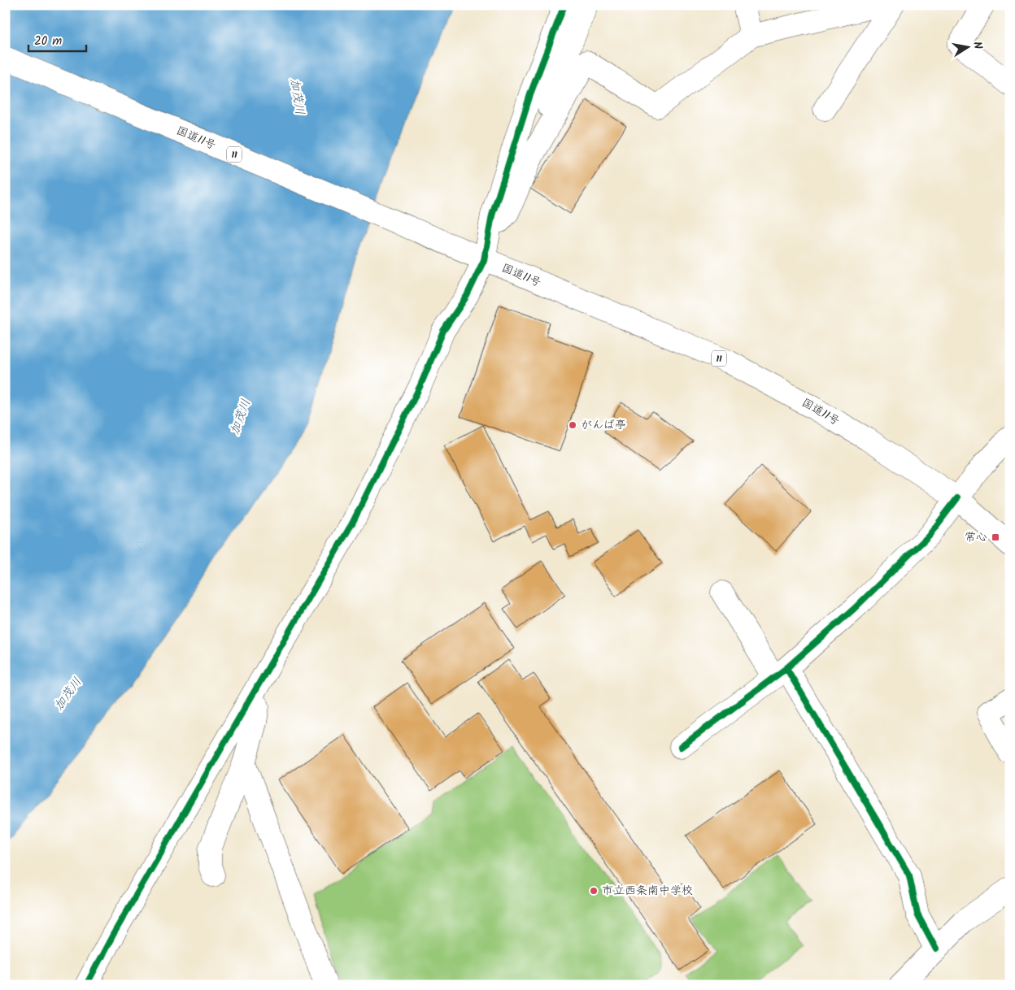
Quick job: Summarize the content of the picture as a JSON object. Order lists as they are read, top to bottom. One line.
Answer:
{"streets":{"main road":["国道11号","11"]},"water":["加茂川"],"places":{"other":["がんば亭","市立西条南中学校"],"transit":["常心"]},"scale_bar":"20 m","north":"right"}
